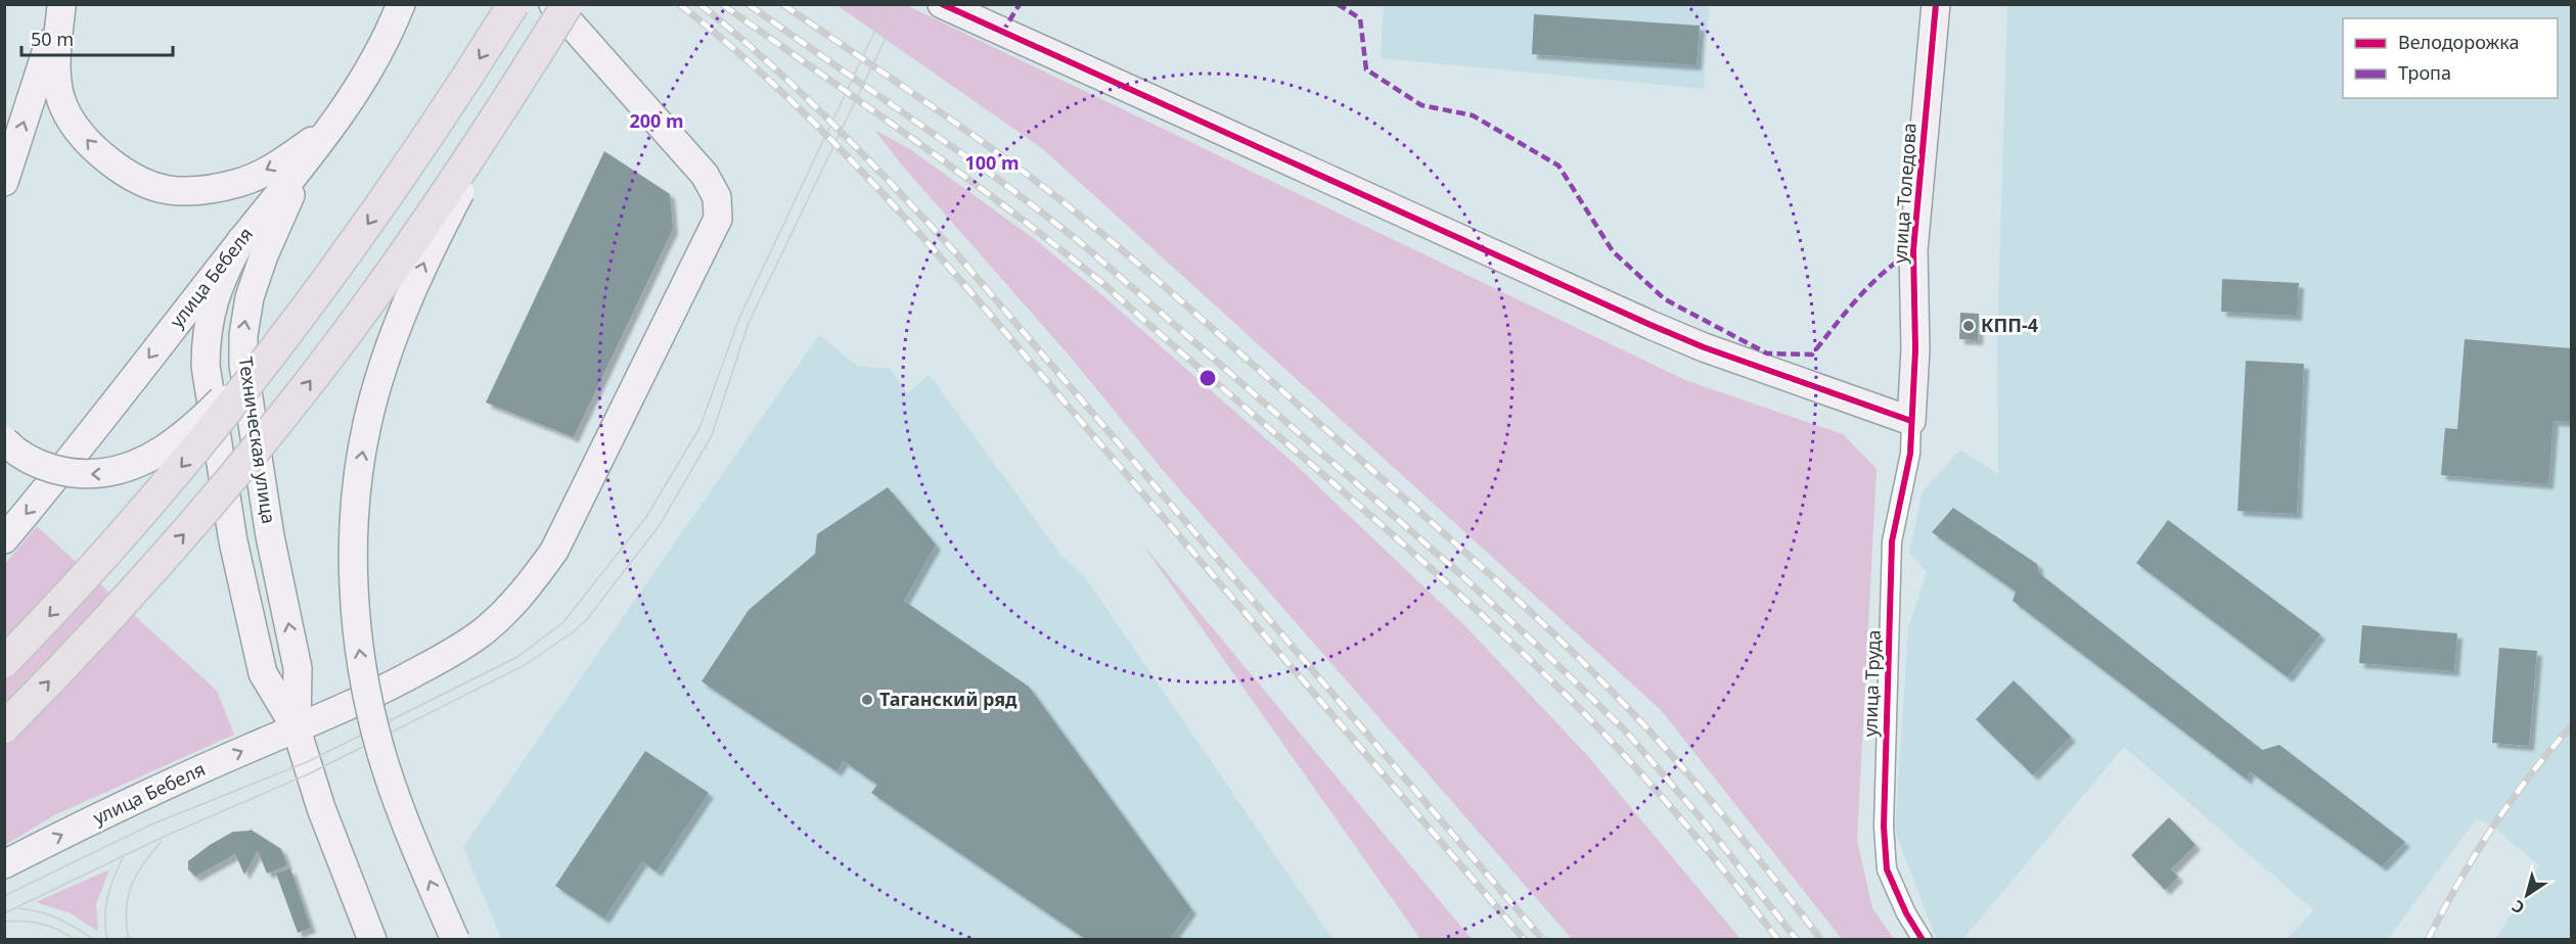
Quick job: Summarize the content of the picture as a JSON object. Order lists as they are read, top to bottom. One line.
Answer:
{"streets":{"main road":["улица Толедова","улица Бебеля","Техническая улица"],"street":["улица Труда"]},"crossings":[["улица Толедова","улица Труда"],["улица Бебеля","Техническая улица"]],"places":["КПП-4","Таганский ряд"],"legend":["Велодорожка","Тропа"],"scale_bar":"50 m","north":"bottom left","rings":["200 m","100 m"]}
